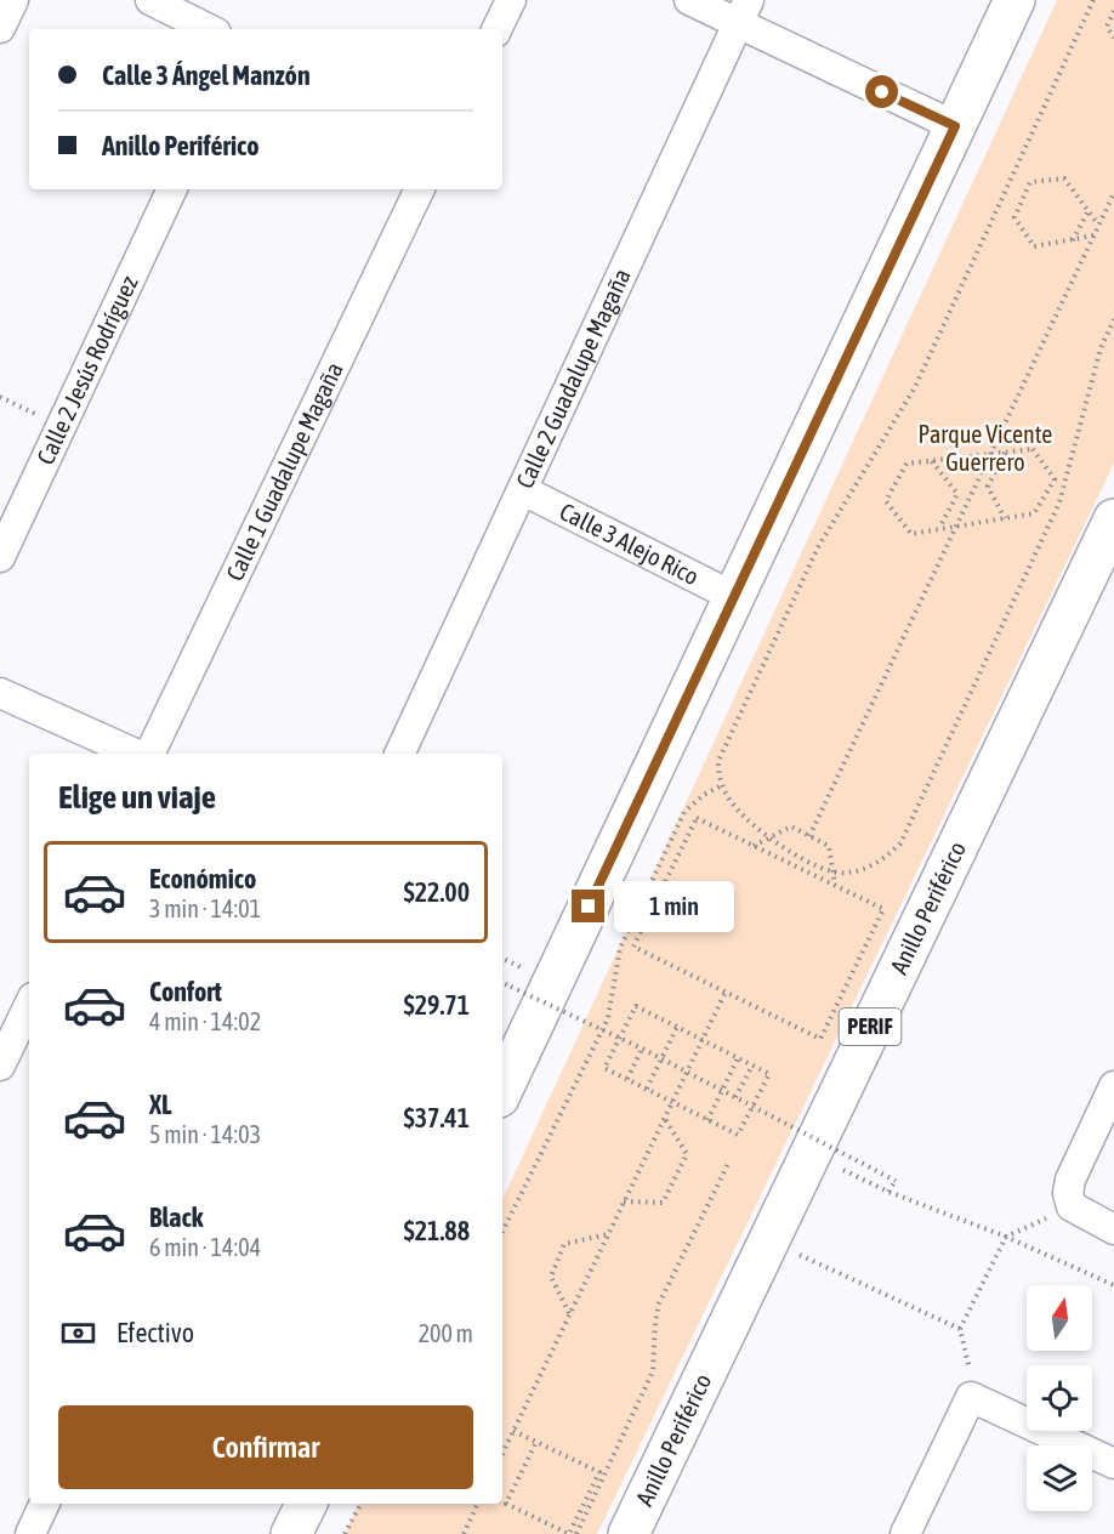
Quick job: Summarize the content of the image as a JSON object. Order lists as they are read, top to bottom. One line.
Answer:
{"streets":{"main road":["Anillo Periférico","PERIF"],"street":["Calle 2 Jesús Rodríguez","Calle 2 Guadalupe Magaña","Calle 1 Guadalupe Magaña","Calle 3 Alejo Rico"]},"crossings":[["Calle 2 Guadalupe Magaña","Calle 3 Alejo Rico"]],"parks":["Parque Vicente Guerrero"],"north":"top","page":{"banner":["Calle 3 Ángel Manzón","Anillo Periférico"],"heading":"Elige un viaje","list":[{"name":"Económico","note":"3 min · 14:01","value":"$22.00"},{"name":"Confort","note":"4 min · 14:02","value":"$29.71"},{"name":"XL","note":"5 min · 14:03","value":"$37.41"},{"name":"Black","note":"6 min · 14:04","value":"$21.88"}],"bubble":"1 min","pay":["Efectivo","200 m"],"buttons":"Confirmar"}}
